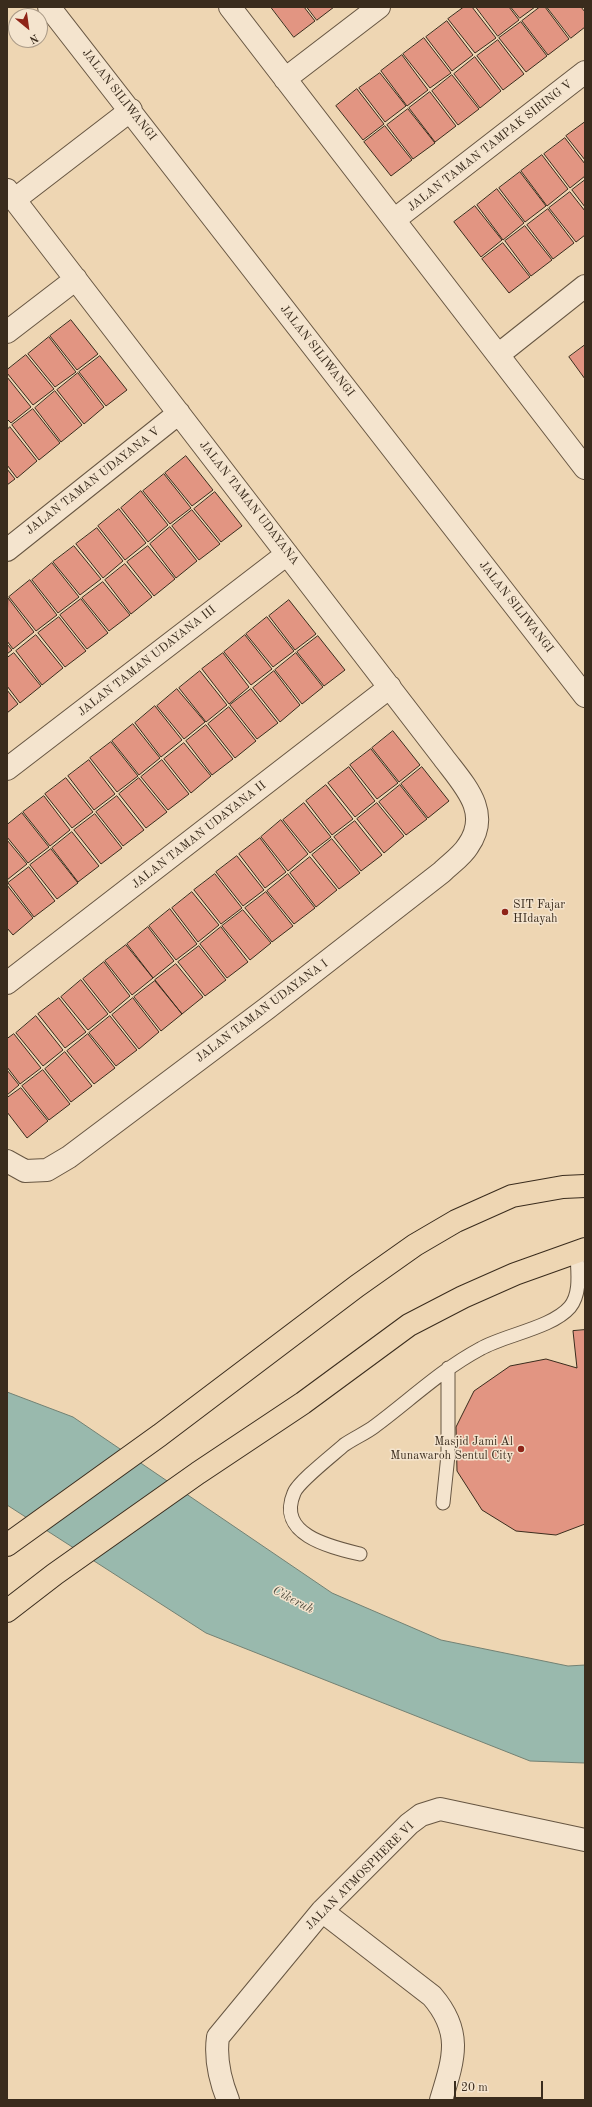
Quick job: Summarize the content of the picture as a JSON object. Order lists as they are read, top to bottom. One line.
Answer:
{"streets":{"street":["JALAN SILIWANGI","JALAN TAMAN TAMPAK SIRING V","JALAN TAMAN UDAYANA V","JALAN TAMAN UDAYANA","JALAN TAMAN UDAYANA III","JALAN TAMAN UDAYANA II","JALAN TAMAN UDAYANA I","JALAN ATMOSPHERE VI"]},"crossings":[["JALAN TAMAN UDAYANA V","JALAN TAMAN UDAYANA"],["JALAN TAMAN UDAYANA","JALAN TAMAN UDAYANA III"],["JALAN TAMAN UDAYANA","JALAN TAMAN UDAYANA II"],["JALAN TAMAN UDAYANA","JALAN TAMAN UDAYANA I"]],"water":["Cikeruh"],"places":["SIT Fajar HIdayah","Masjid Jami Al Munawaroh Sentul City"],"scale_bar":"20 m","north":"bottom right"}
